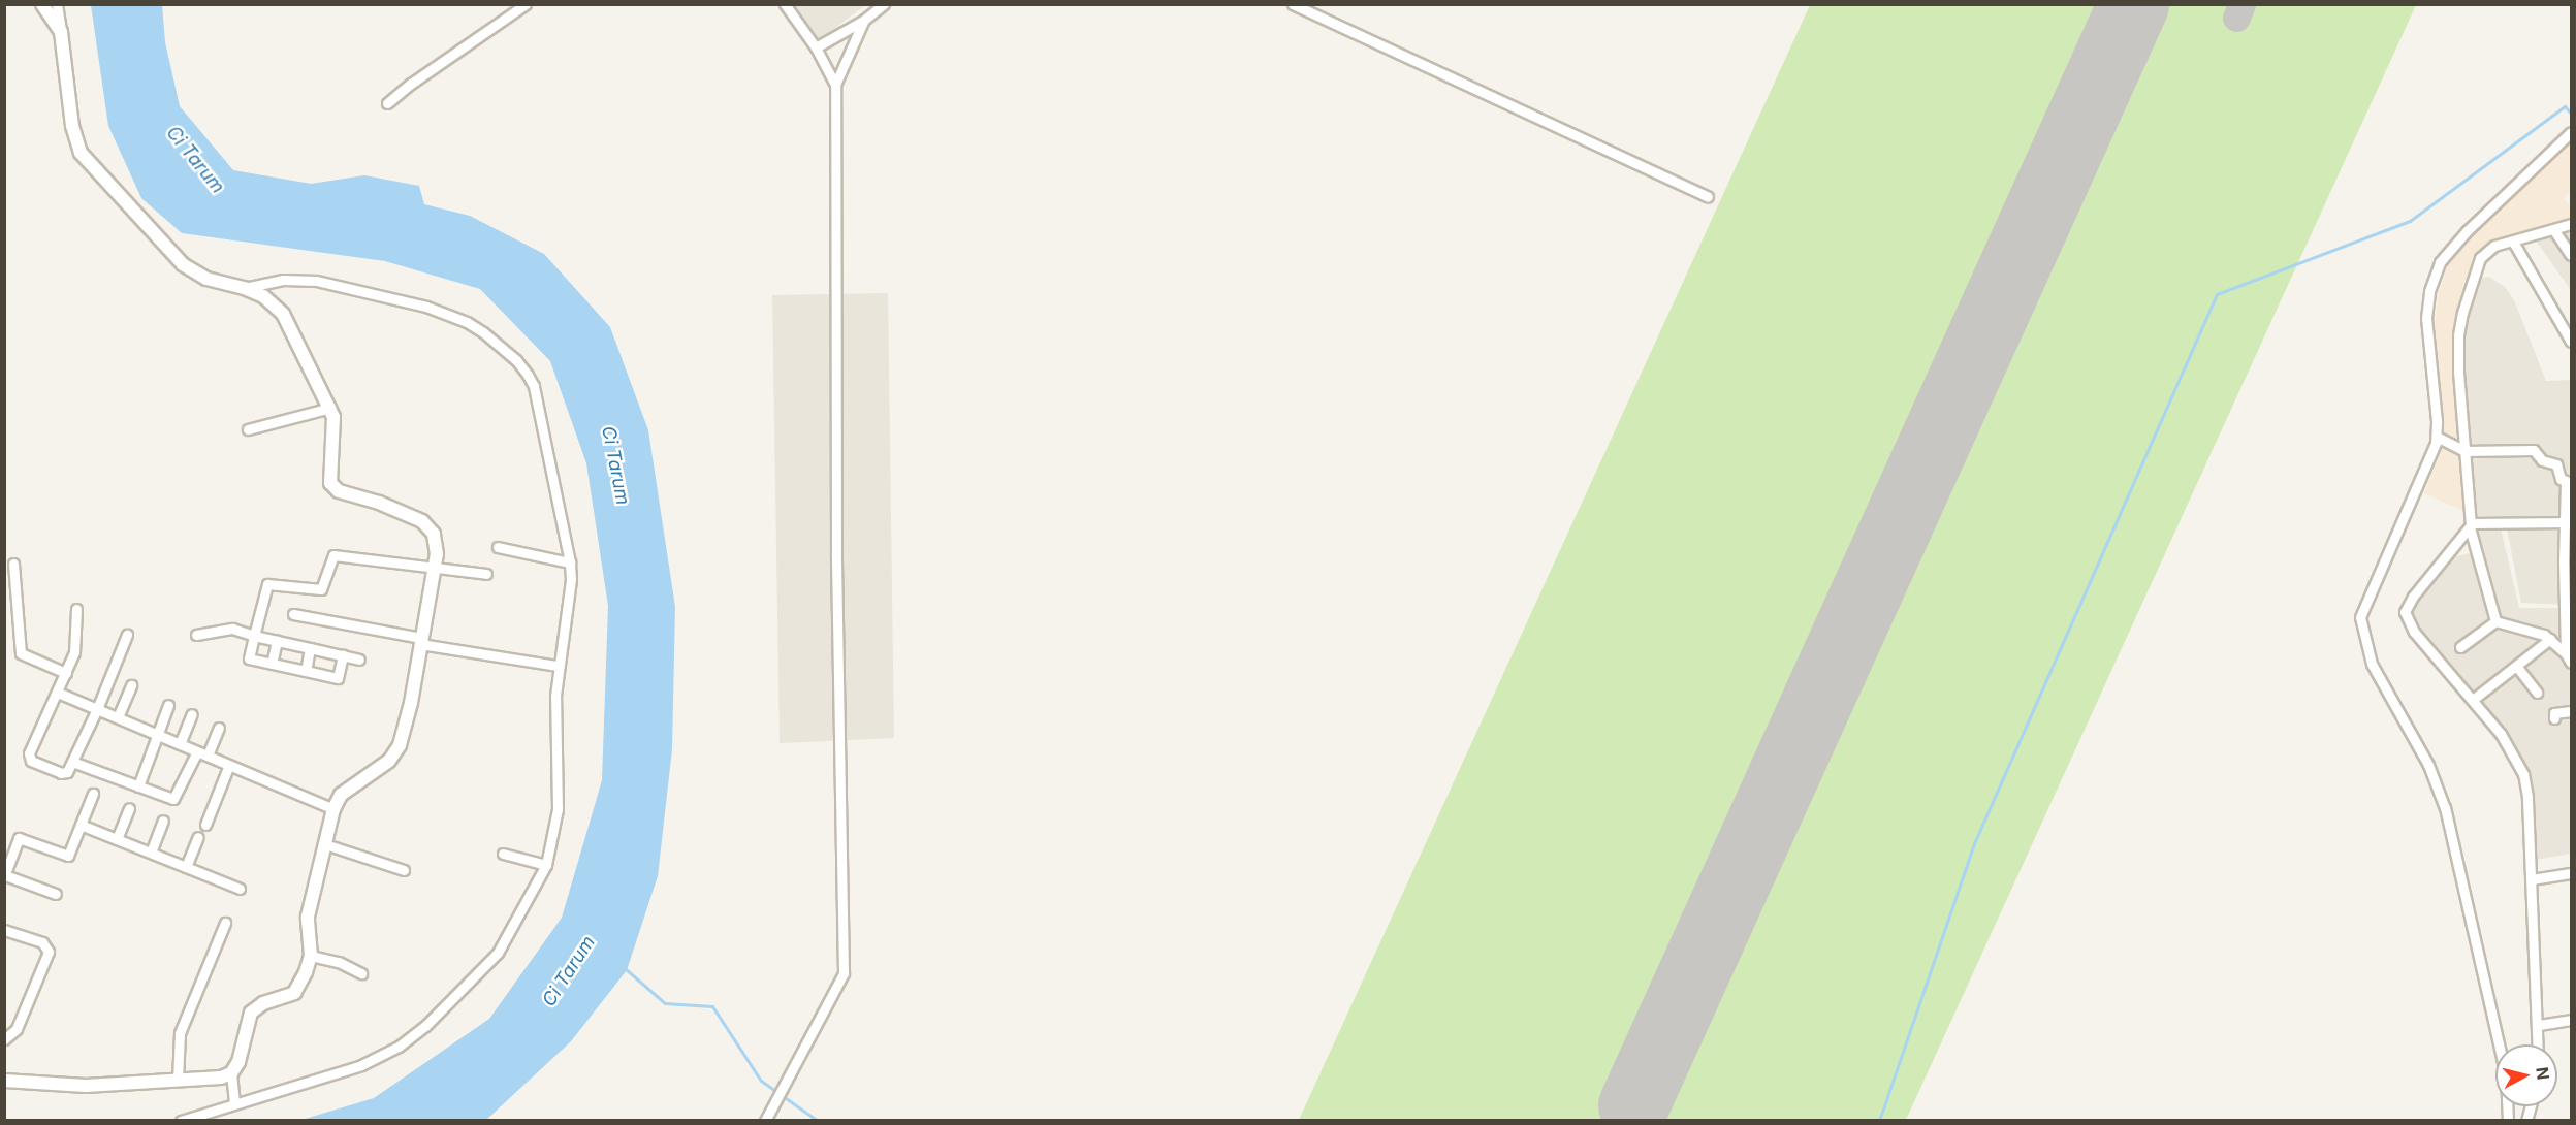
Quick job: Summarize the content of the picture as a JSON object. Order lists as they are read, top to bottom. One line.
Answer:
{"water":["Ci Tarum"],"north":"right"}
